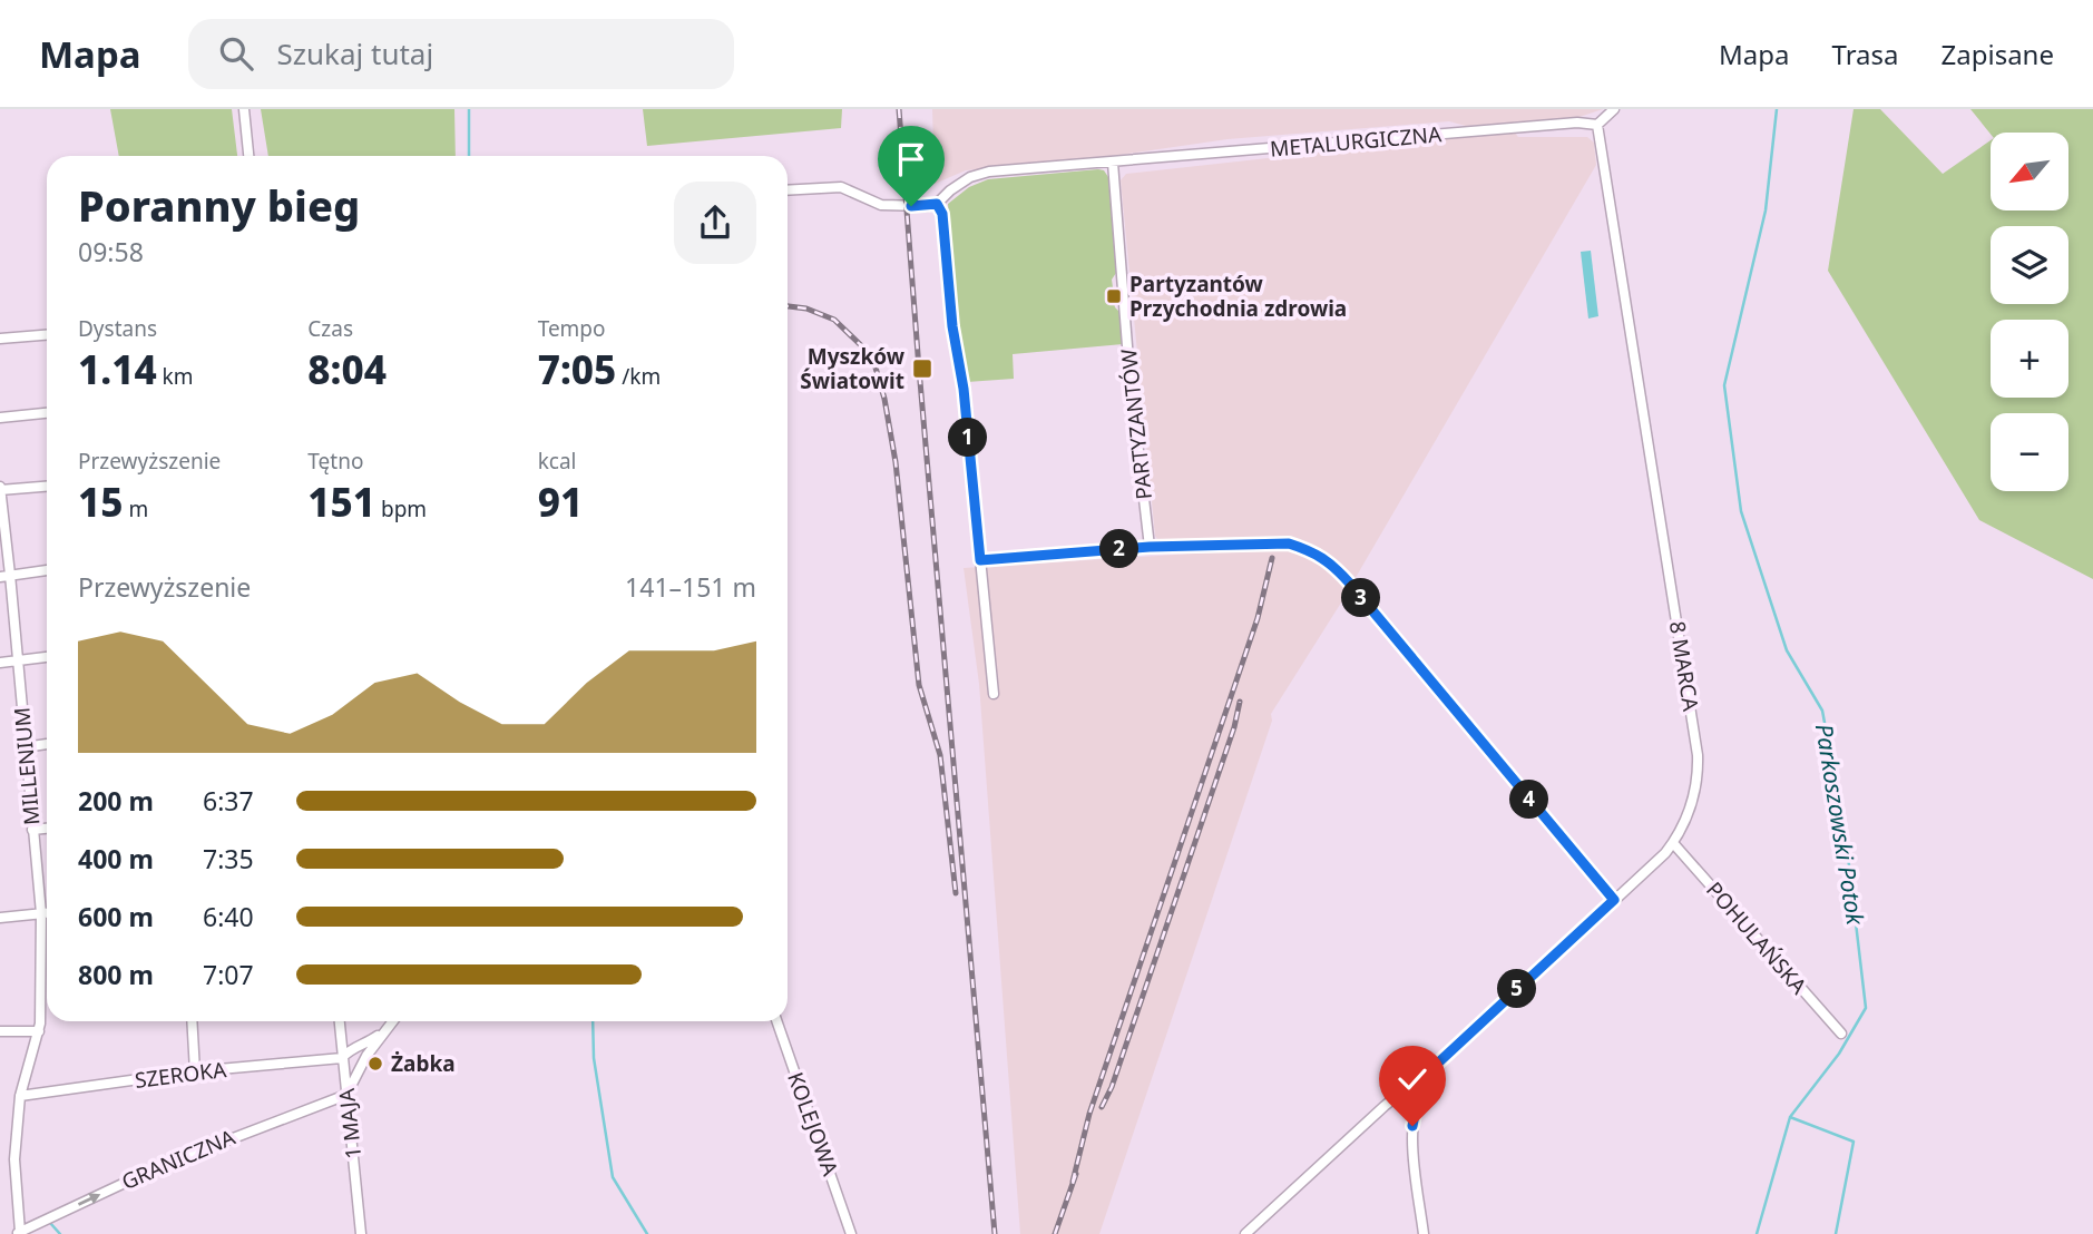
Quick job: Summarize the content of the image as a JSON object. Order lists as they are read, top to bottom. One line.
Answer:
{"streets":{"street":["METALURGICZNA","PARTYZANTÓW","8 MARCA","MILLENIUM","POHULAŃSKA","SZEROKA","1 MAJA","KOLEJOWA","GRANICZNA"]},"crossings":[["METALURGICZNA","PARTYZANTÓW"],["METALURGICZNA","8 MARCA"],["8 MARCA","POHULAŃSKA"],["MILLENIUM","SZEROKA"],["MILLENIUM","GRANICZNA"],["SZEROKA","1 MAJA"],["1 MAJA","GRANICZNA"]],"one_way":["GRANICZNA"],"water":["Parkoszowski Potok"],"places":{"transit":["Partyzantów Przychodnia zdrowia","Myszków Światowit"],"other":["Żabka"]},"north":"bottom left","page":{"header":"Mapa","search":"Szukaj tutaj","nav":["Mapa","Trasa","Zapisane"],"map_buttons":["+","−"],"heading":["Poranny bieg","09:58"],"stats":[["Dystans","1.14 km"],["Czas","8:04"],["Tempo","7:05 /km"],["Przewyższenie","15 m"],["Tętno","151 bpm"],["kcal","91"]],"pins":["1","2","3","4","5"],"chart":["Przewyższenie","141–151 m"],"list":[{"name":"200 m","note":"6:37"},{"name":"400 m","note":"7:35"},{"name":"600 m","note":"6:40"},{"name":"800 m","note":"7:07"}]}}
